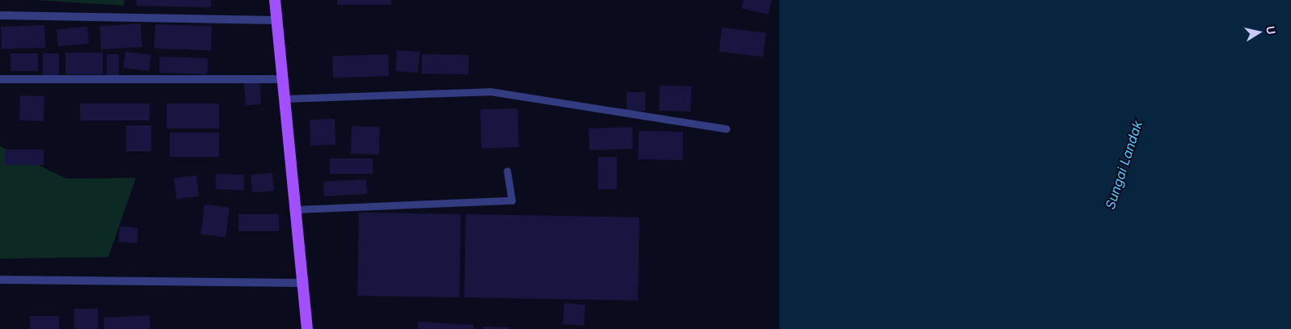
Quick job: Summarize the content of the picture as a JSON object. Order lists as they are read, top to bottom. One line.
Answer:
{"water":["Sungai Landak"],"north":"right"}
